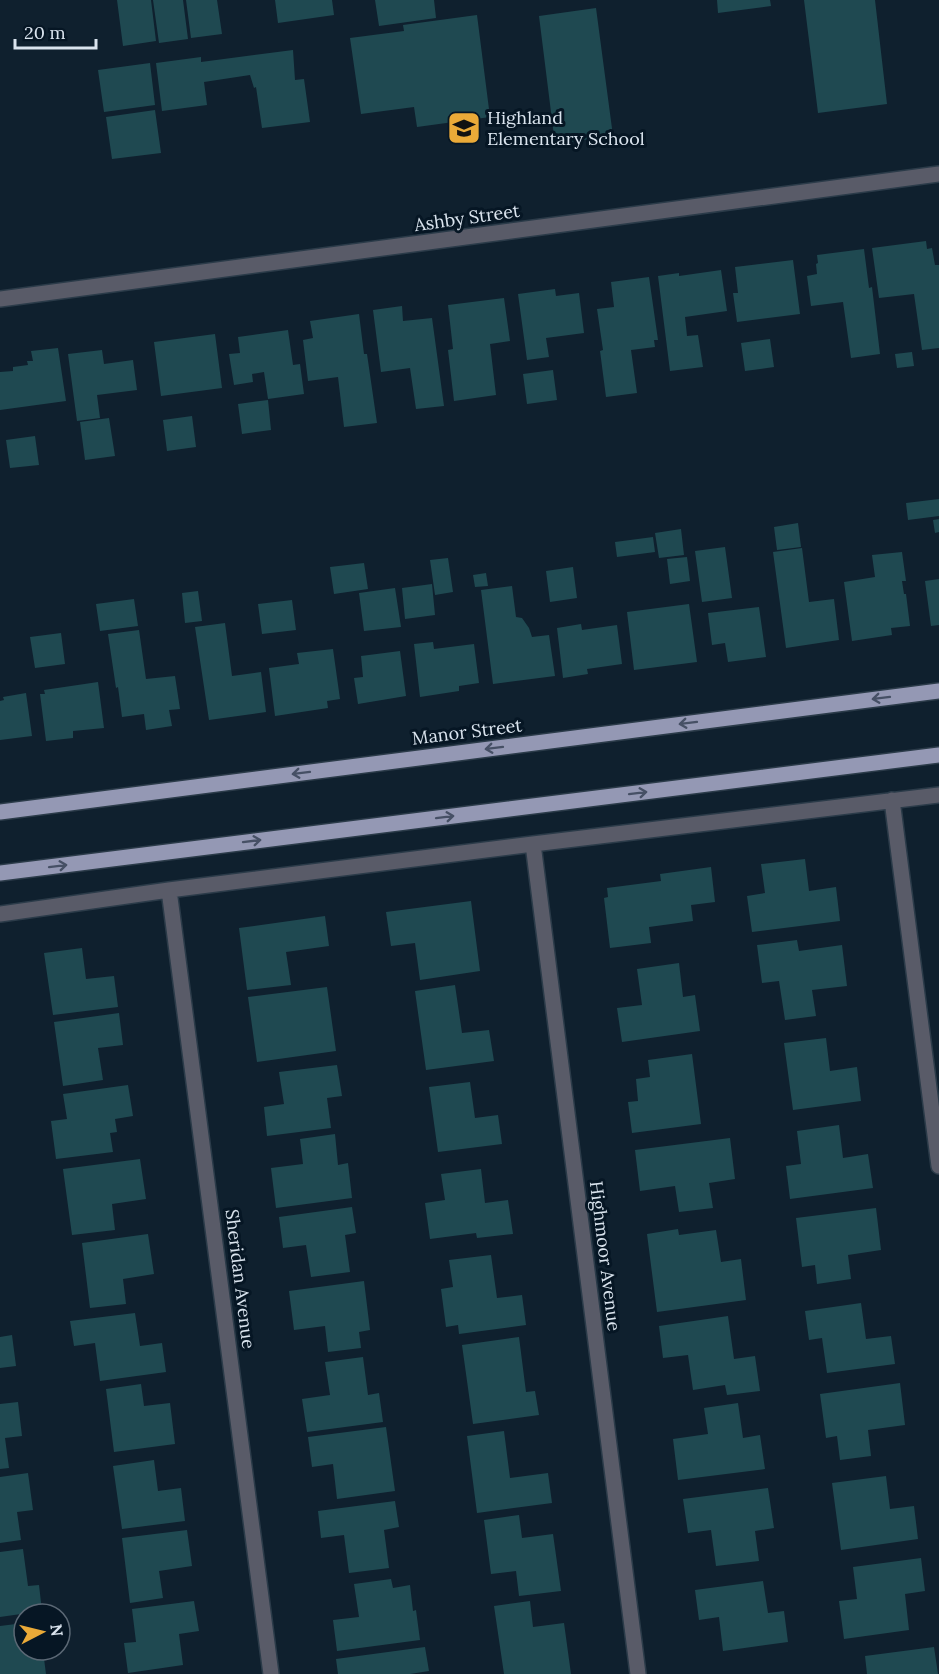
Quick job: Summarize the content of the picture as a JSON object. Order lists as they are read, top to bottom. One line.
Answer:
{"streets":{"main road":["Manor Street"],"street":["Ashby Street","Highmoor Avenue","Sheridan Avenue"]},"places":{"school or university":["Highland Elementary School"]},"scale_bar":"20 m","north":"right"}
